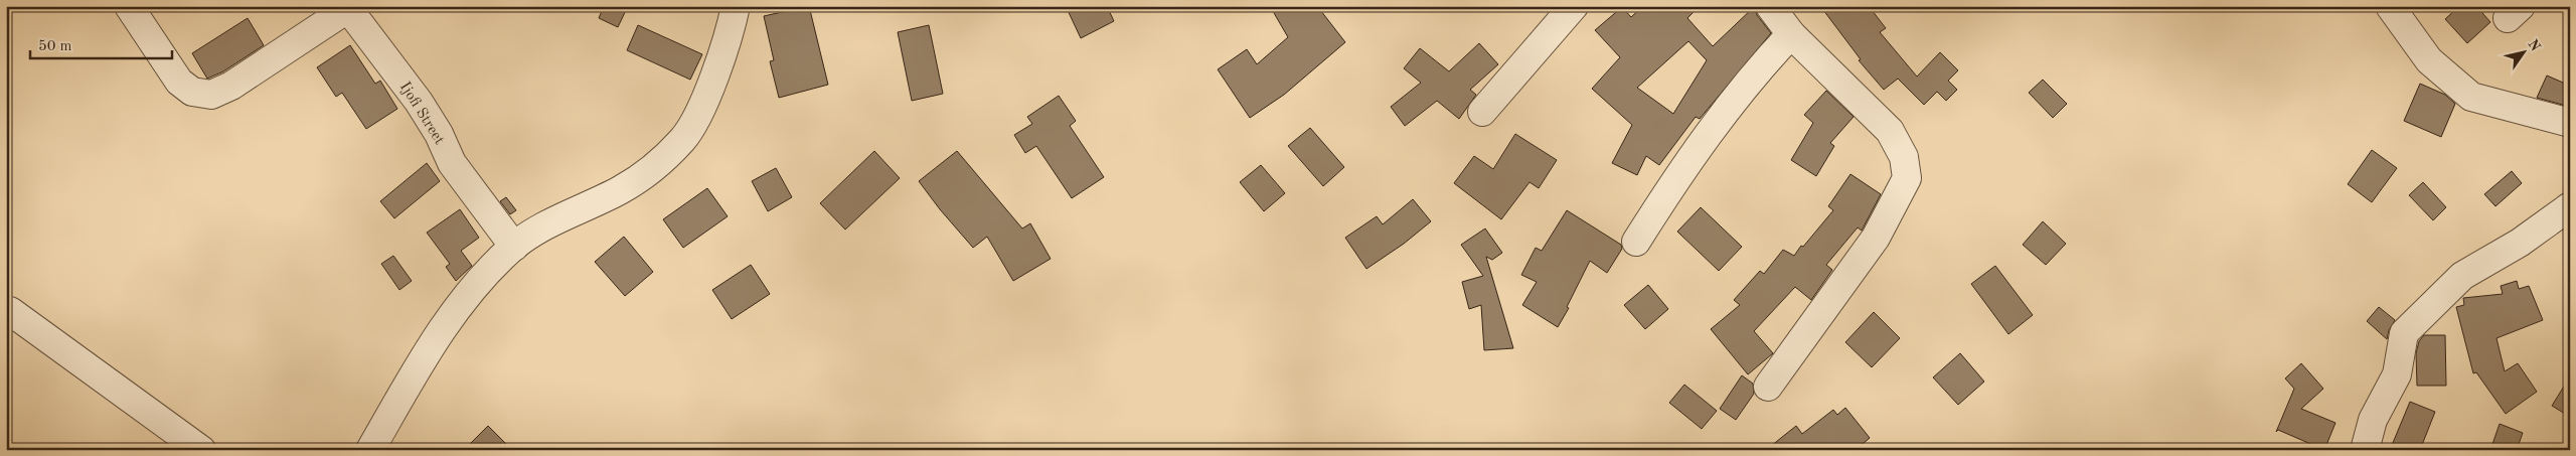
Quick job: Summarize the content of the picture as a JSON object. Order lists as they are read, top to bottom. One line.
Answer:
{"streets":{"street":["Ijofi Street"]},"scale_bar":"50 m","north":"top right"}
